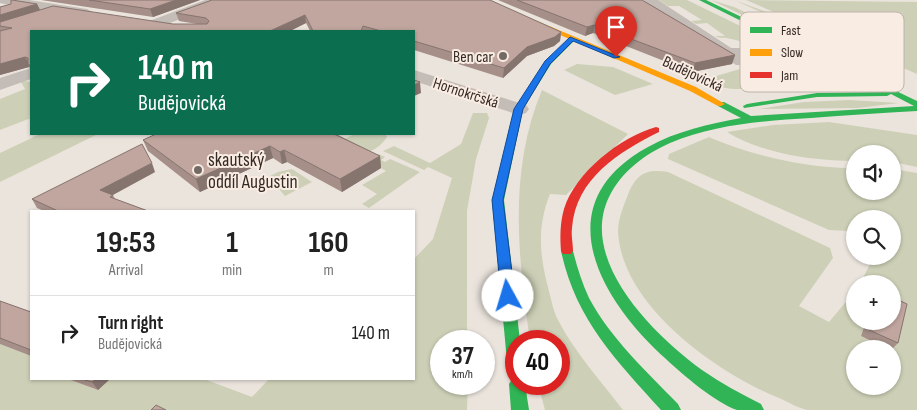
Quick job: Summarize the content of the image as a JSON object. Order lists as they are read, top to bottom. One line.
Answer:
{"streets":{"main road":["Budějovická"],"street":["Hornokrčská"]},"places":["Ben car","skautský oddíl Augustin"],"legend":["Fast","Slow","Jam"],"page":{"turn":["140 m","Budějovická"],"map_buttons":["+","−"],"eta":["19:53","Arrival","1","min","160","m"],"list":[{"name":"Turn right","note":"Budějovická","value":"140 m"}],"speed":"37 km/h","limit":"40"}}
